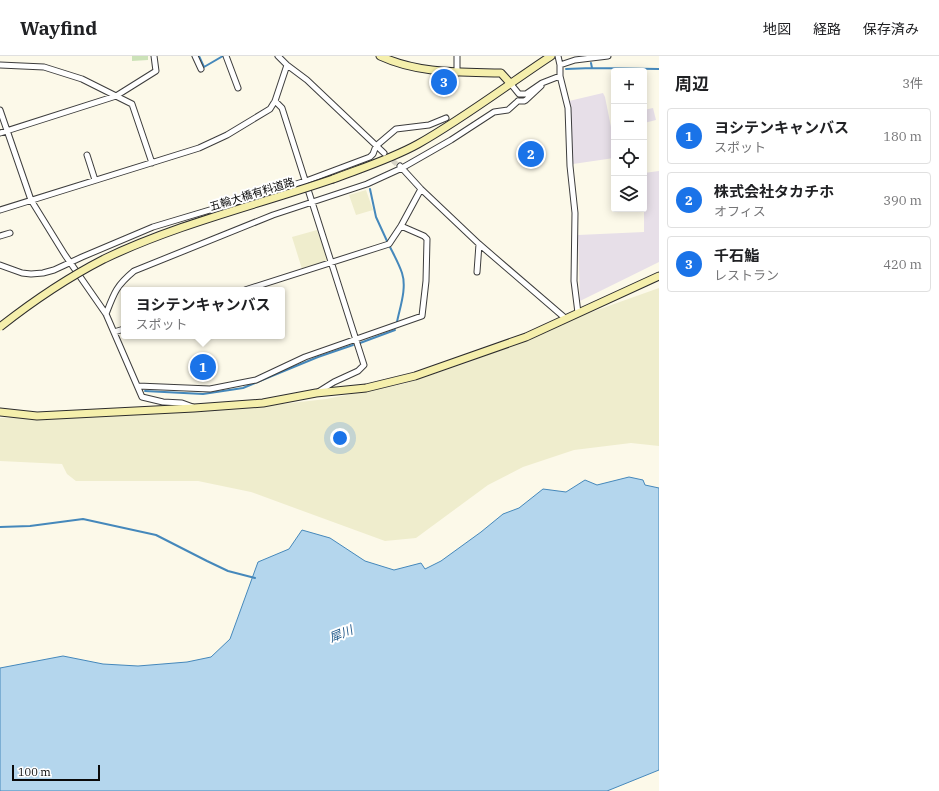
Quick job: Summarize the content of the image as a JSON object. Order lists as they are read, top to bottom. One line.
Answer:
{"streets":{"main road":["五輪大橋有料道路"]},"water":["犀川"],"scale_bar":"100 m","page":{"header":"Wayfind","nav":["地図","経路","保存済み"],"heading":["周辺","3件"],"pins":["3","2","1"],"map_buttons":["+","−"],"list":[{"mark":"1","name":"ヨシテンキャンバス","note":"スポット","value":"180 m"},{"mark":"2","name":"株式会社タカチホ","note":"オフィス","value":"390 m"},{"mark":"3","name":"千石鮨","note":"レストラン","value":"420 m"}],"popup":["ヨシテンキャンバス","スポット"],"scale":"100 m"}}
